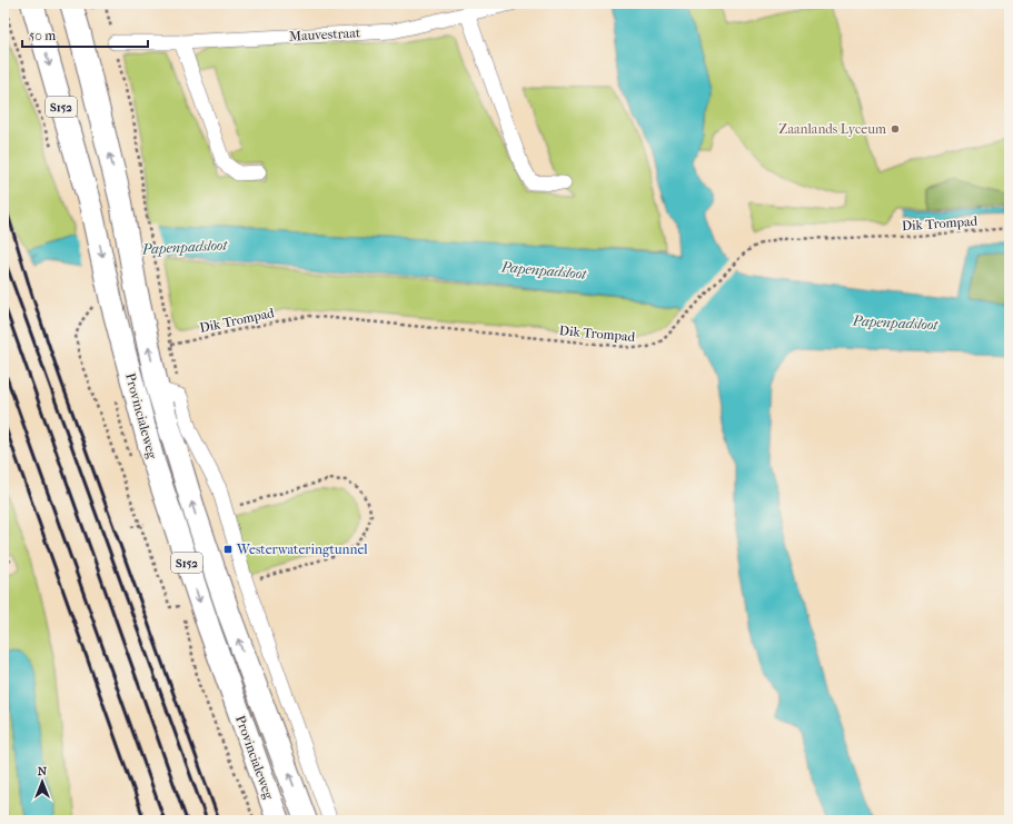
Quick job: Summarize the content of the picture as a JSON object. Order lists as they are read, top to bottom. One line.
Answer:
{"streets":{"main road":["S152","Provincialeweg"],"street":["Mauvestraat"],"path":["Dik Trompad"]},"water":["Papenpadsloot"],"places":{"other":["Zaanlands Lyceum"],"transit":["Westerwateringtunnel"]},"scale_bar":"50 m","north":"top"}
